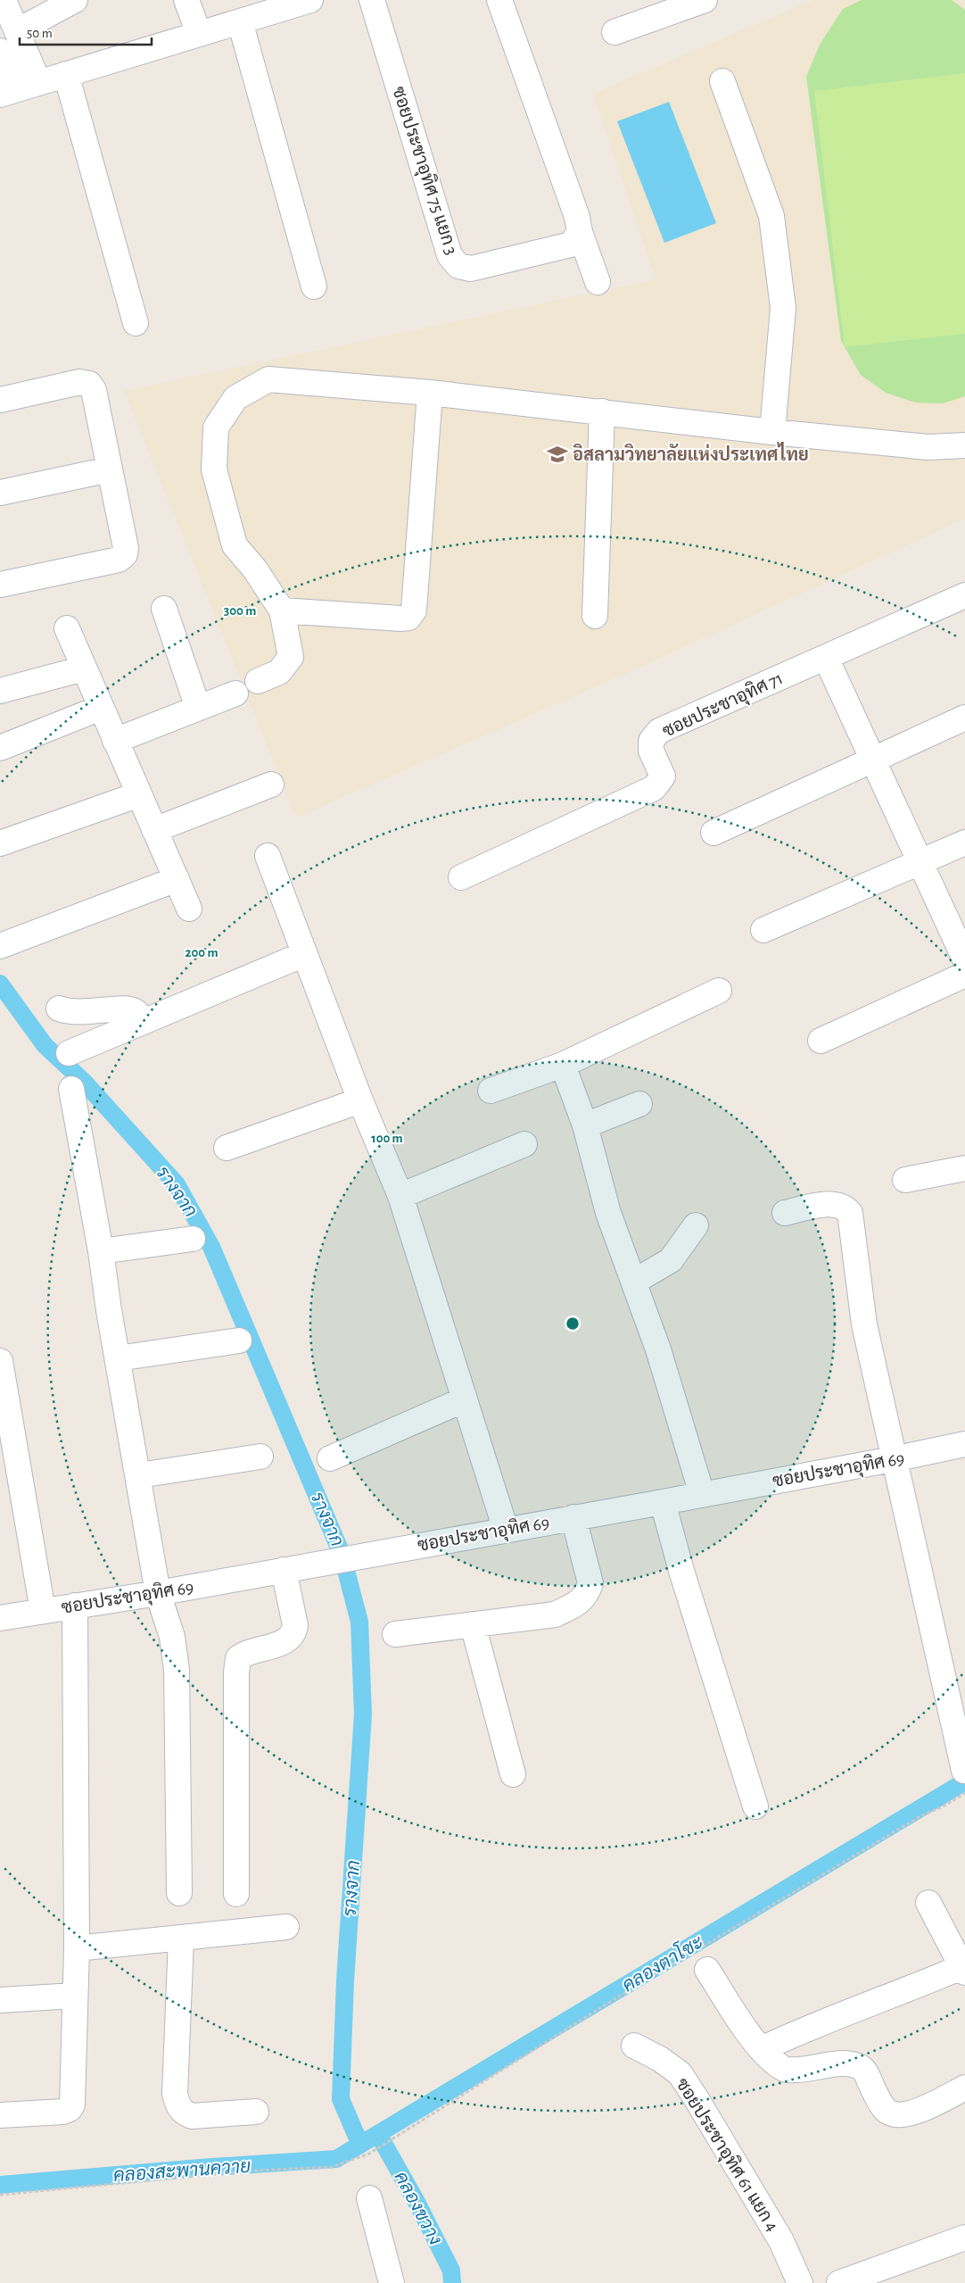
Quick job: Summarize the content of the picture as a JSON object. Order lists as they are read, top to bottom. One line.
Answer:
{"streets":{"street":["ซอยประชาอุทิศ 75 แยก 3","ซอยประชาอุทิศ 71","ซอยประชาอุทิศ 69","ซอยประชาอุทิศ 61 แยก 4"]},"water":["รางจาก","คลองตาโซะ","คลองสะพานควาย","คลองขวาง"],"places":{"school or university":["อิสลามวิทยาลัยแห่งประเทศไทย"]},"scale_bar":"50 m","rings":["300 m","200 m","100 m"]}
